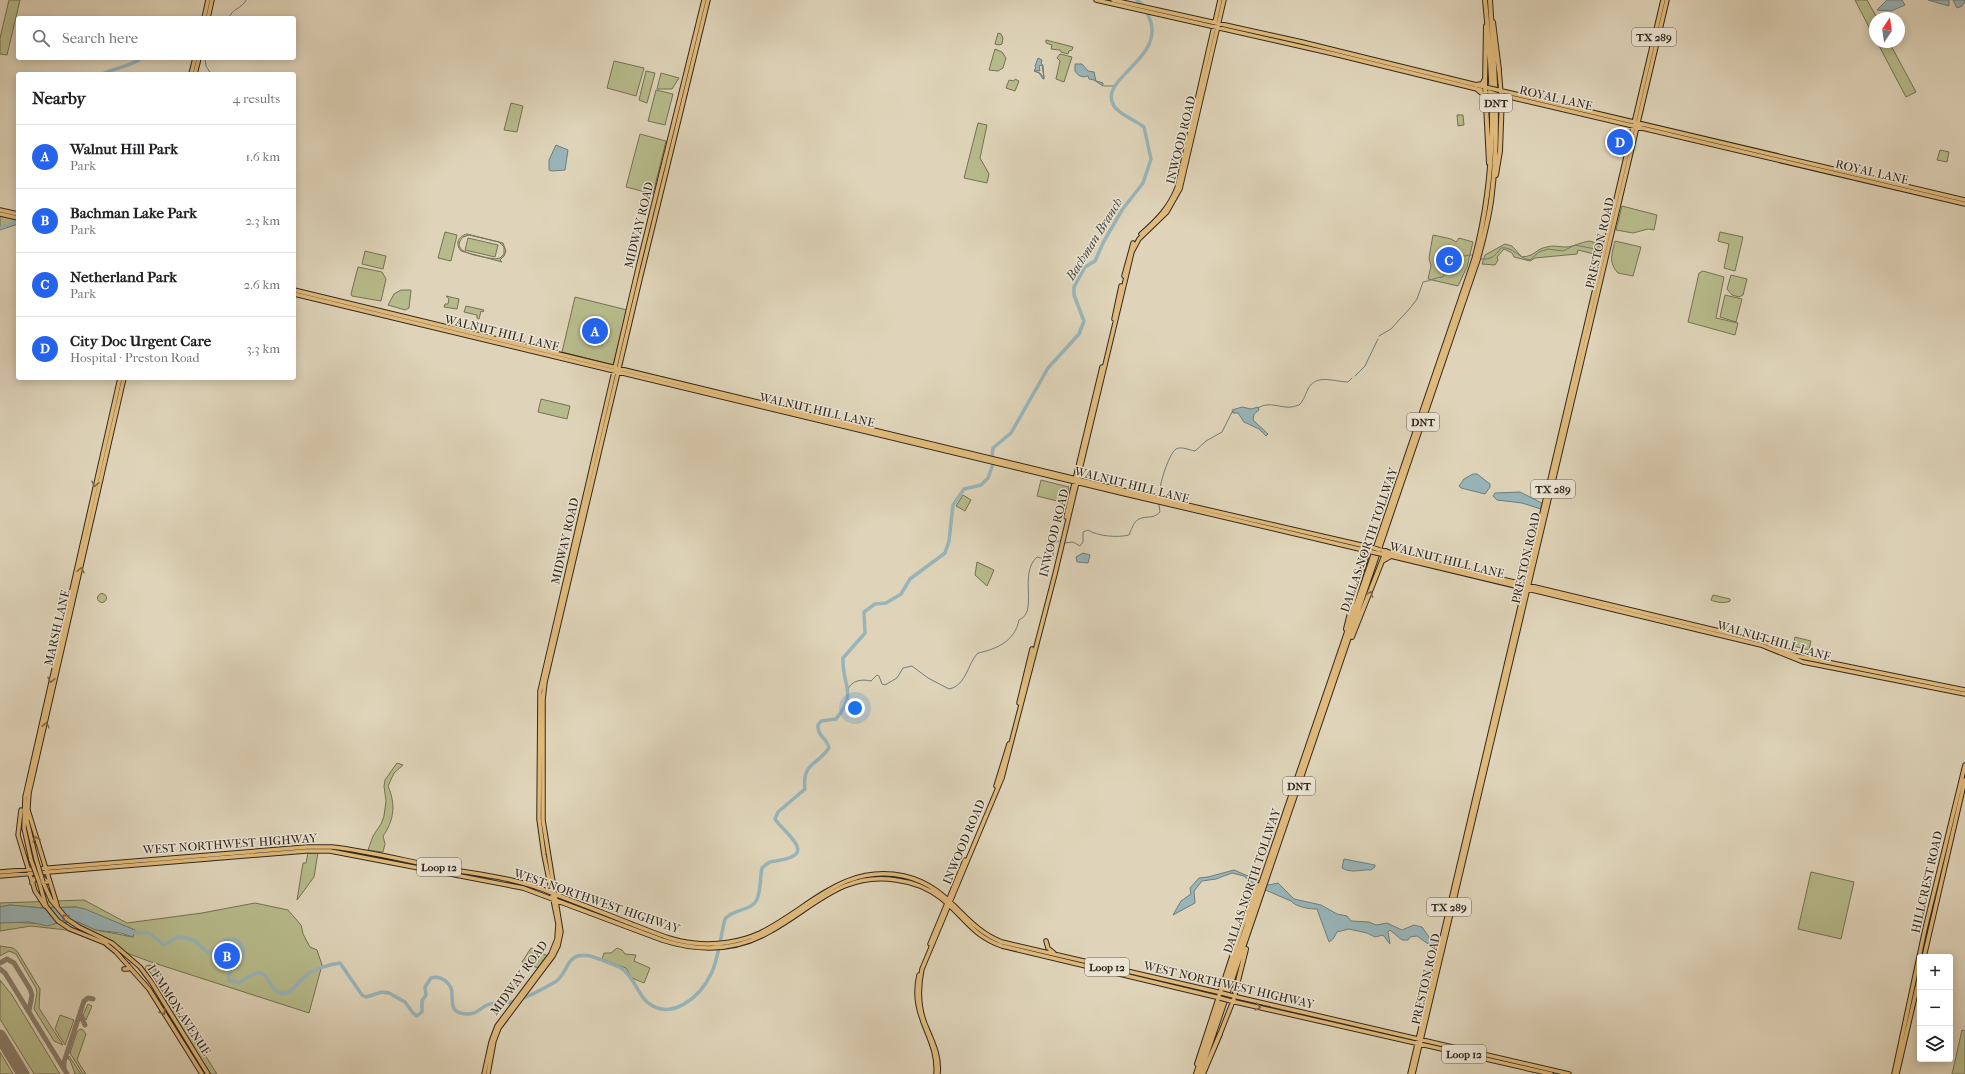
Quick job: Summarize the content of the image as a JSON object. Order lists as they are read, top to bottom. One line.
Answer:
{"streets":{"highway":["DNT","DALLAS NORTH TOLLWAY"],"main road":["TX 289","ROYAL LANE","INWOOD ROAD","MIDWAY ROAD","PRESTON ROAD","WALNUT HILL LANE","MARSH LANE","WEST NORTHWEST HIGHWAY","Loop 12","HILLCREST ROAD","LEMMON AVENUE"]},"crossings":[["ROYAL LANE","INWOOD ROAD"],["ROYAL LANE","PRESTON ROAD"],["INWOOD ROAD","WALNUT HILL LANE"],["INWOOD ROAD","WEST NORTHWEST HIGHWAY"],["MIDWAY ROAD","WALNUT HILL LANE"],["MIDWAY ROAD","WEST NORTHWEST HIGHWAY"],["PRESTON ROAD","WALNUT HILL LANE"],["PRESTON ROAD","WEST NORTHWEST HIGHWAY"],["MARSH LANE","LEMMON AVENUE"]],"water":["Bachman Branch"],"north":"top","page":{"search":"Search here","heading":["Nearby","4 results"],"list":[{"mark":"A","name":"Walnut Hill Park","note":"Park","value":"1.6 km"},{"mark":"B","name":"Bachman Lake Park","note":"Park","value":"2.3 km"},{"mark":"C","name":"Netherland Park","note":"Park","value":"2.6 km"},{"mark":"D","name":"City Doc Urgent Care","note":"Hospital · Preston Road","value":"3.3 km"}],"pins":["D","C","A","B"],"map_buttons":["+","−"]}}
